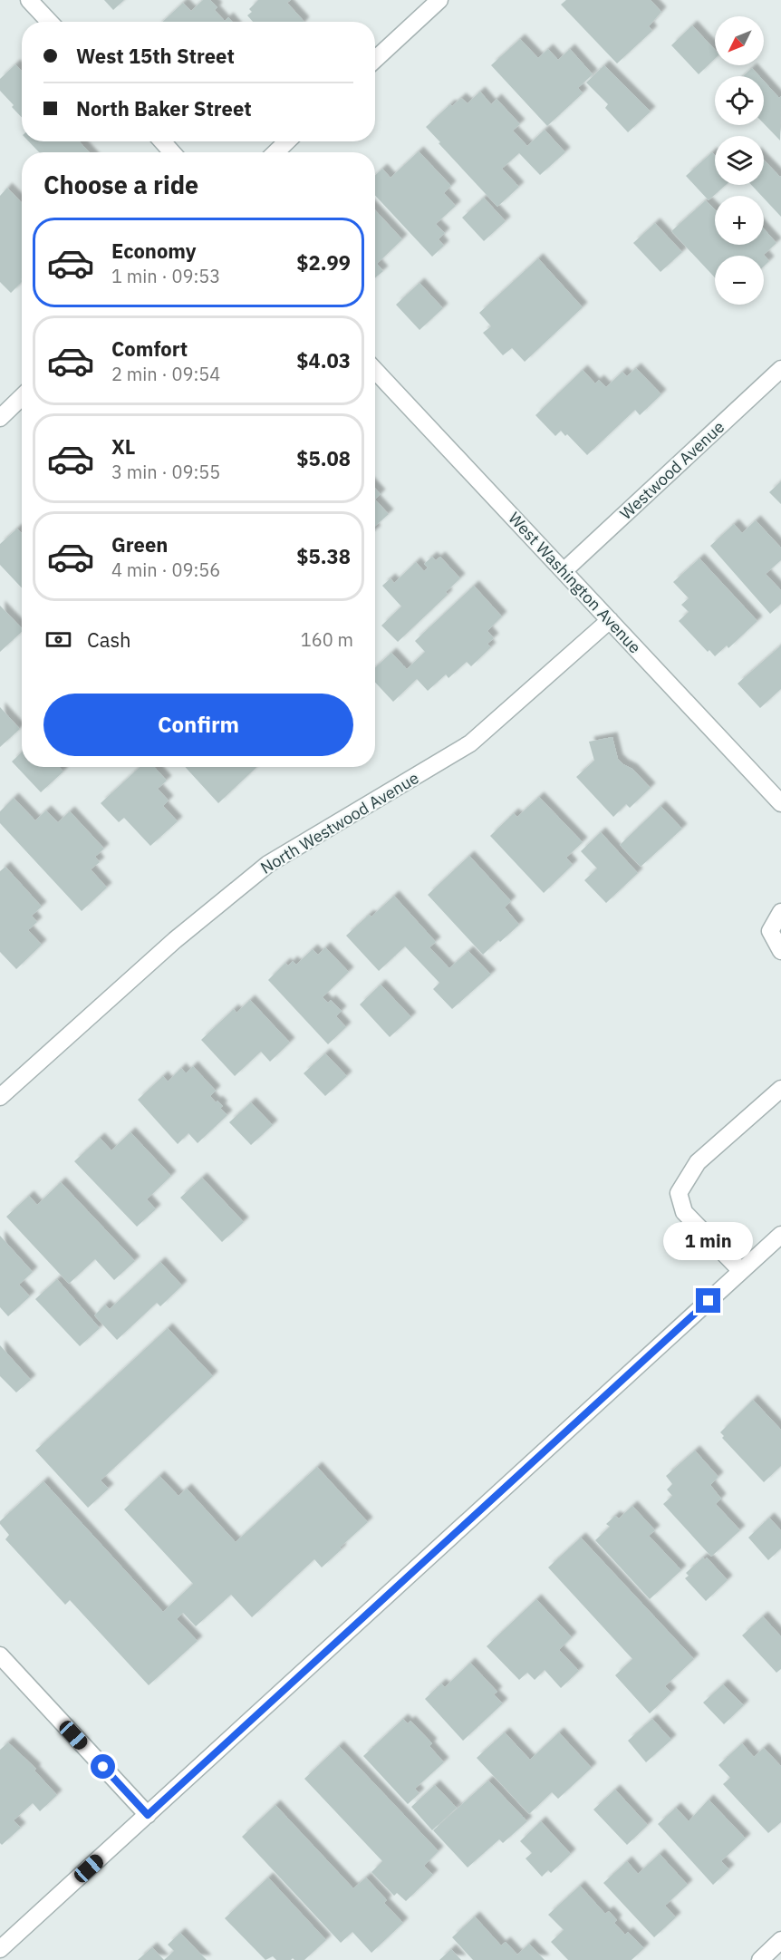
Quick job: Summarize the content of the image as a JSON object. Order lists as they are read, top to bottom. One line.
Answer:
{"streets":{"street":["Westwood Avenue","West Washington Avenue","North Westwood Avenue"]},"crossings":[["Westwood Avenue","West Washington Avenue"],["West Washington Avenue","North Westwood Avenue"]],"north":"bottom left","page":{"map_buttons":["+","−"],"banner":["West 15th Street","North Baker Street"],"heading":"Choose a ride","list":[{"name":"Economy","note":"1 min · 09:53","value":"$2.99"},{"name":"Comfort","note":"2 min · 09:54","value":"$4.03"},{"name":"XL","note":"3 min · 09:55","value":"$5.08"},{"name":"Green","note":"4 min · 09:56","value":"$5.38"}],"pay":["Cash","160 m"],"buttons":"Confirm","bubble":"1 min"}}
